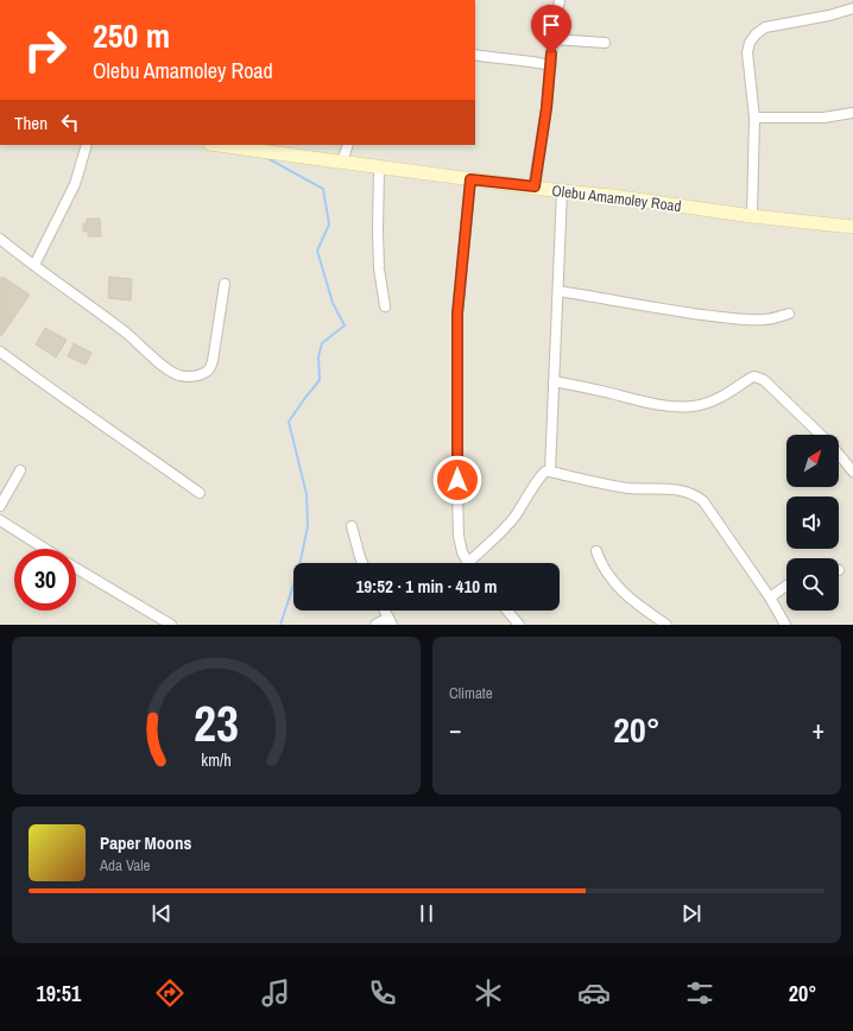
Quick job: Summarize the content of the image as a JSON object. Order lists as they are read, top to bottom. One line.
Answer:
{"streets":{"street":["Olebu Amamoley Road"]},"north":"top right","page":{"turn":["250 m","Olebu Amamoley Road"],"then":"Then","limit":"30","trip":"19:52 · 1 min · 410 m","tile":"Climate","heat":["−","20°","+"],"song":["Paper Moons","Ada Vale"],"tabs":["19:51","20°"],"gauge":["23","km/h"]}}
